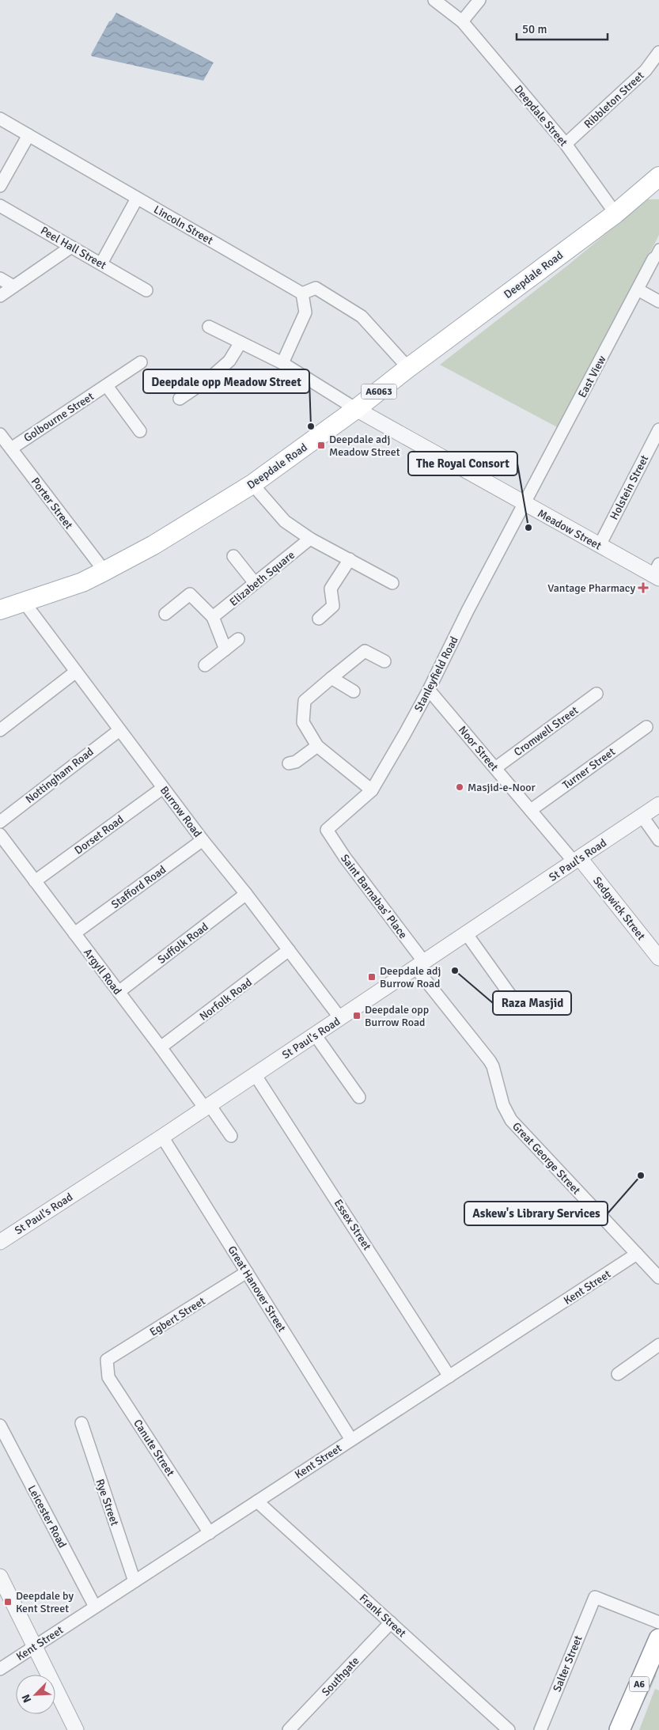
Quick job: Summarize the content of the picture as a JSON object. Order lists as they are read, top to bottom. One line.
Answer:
{"streets":{"highway":["A6"],"main road":["Deepdale Road","A6063"],"street":["Ribbleton Street","Deepdale Street","Lincoln Street","Peel Hall Street","East View","Golbourne Street","Holstein Street","Porter Street","Meadow Street","Elizabeth Square","Stanleyfield Road","Cromwell Street","Noor Street","Turner Street","Nottingham Road","Burrow Road","Dorset Road","St Paul's Road","Stafford Road","Saint Barnabas' Place","Sedgwick Street","Suffolk Road","Argyll Road","Norfolk Road","Great George Street","Essex Street","Kent Street","Great Hanover Street","Egbert Street","Canute Street","Rye Street","Leicester Road","Frank Street","Salter Street","Southgate"]},"crossings":[["Ribbleton Street","Deepdale Street"],["Deepdale Street","Deepdale Road"],["Deepdale Road","Porter Street"],["Deepdale Road","Meadow Street"],["Deepdale Road","Burrow Road"],["East View","Meadow Street"],["East View","Stanleyfield Road"],["Golbourne Street","Porter Street"],["Holstein Street","Meadow Street"],["Meadow Street","Stanleyfield Road"],["Stanleyfield Road","Noor Street"],["Stanleyfield Road","Saint Barnabas' Place"],["Cromwell Street","Noor Street"],["Noor Street","Turner Street"],["Noor Street","St Paul's Road"],["Noor Street","Sedgwick Street"],["Nottingham Road","Burrow Road"],["Burrow Road","Dorset Road"],["Burrow Road","St Paul's Road"],["Burrow Road","Stafford Road"],["Burrow Road","Suffolk Road"],["Burrow Road","Norfolk Road"],["Dorset Road","Argyll Road"],["St Paul's Road","Saint Barnabas' Place"],["St Paul's Road","Sedgwick Street"],["St Paul's Road","Argyll Road"],["St Paul's Road","Great George Street"],["St Paul's Road","Essex Street"],["St Paul's Road","Great Hanover Street"],["Stafford Road","Argyll Road"],["Saint Barnabas' Place","Great George Street"],["Suffolk Road","Argyll Road"],["Argyll Road","Norfolk Road"],["Great George Street","Kent Street"],["Essex Street","Kent Street"],["Kent Street","Great Hanover Street"],["Kent Street","Canute Street"],["Kent Street","Rye Street"],["Kent Street","Leicester Road"],["Kent Street","Frank Street"],["Great Hanover Street","Egbert Street"],["Egbert Street","Canute Street"],["Frank Street","Southgate"]],"places":{"other":["Deepdale opp Meadow Street","The Royal Consort","Masjid-e-Noor","Raza Masjid","Askew's Library Services"],"transit":["Deepdale adj Meadow Street","Deepdale adj Burrow Road","Deepdale opp Burrow Road","Deepdale by Kent Street"],"health":["Vantage Pharmacy"]},"scale_bar":"50 m","north":"bottom left"}
